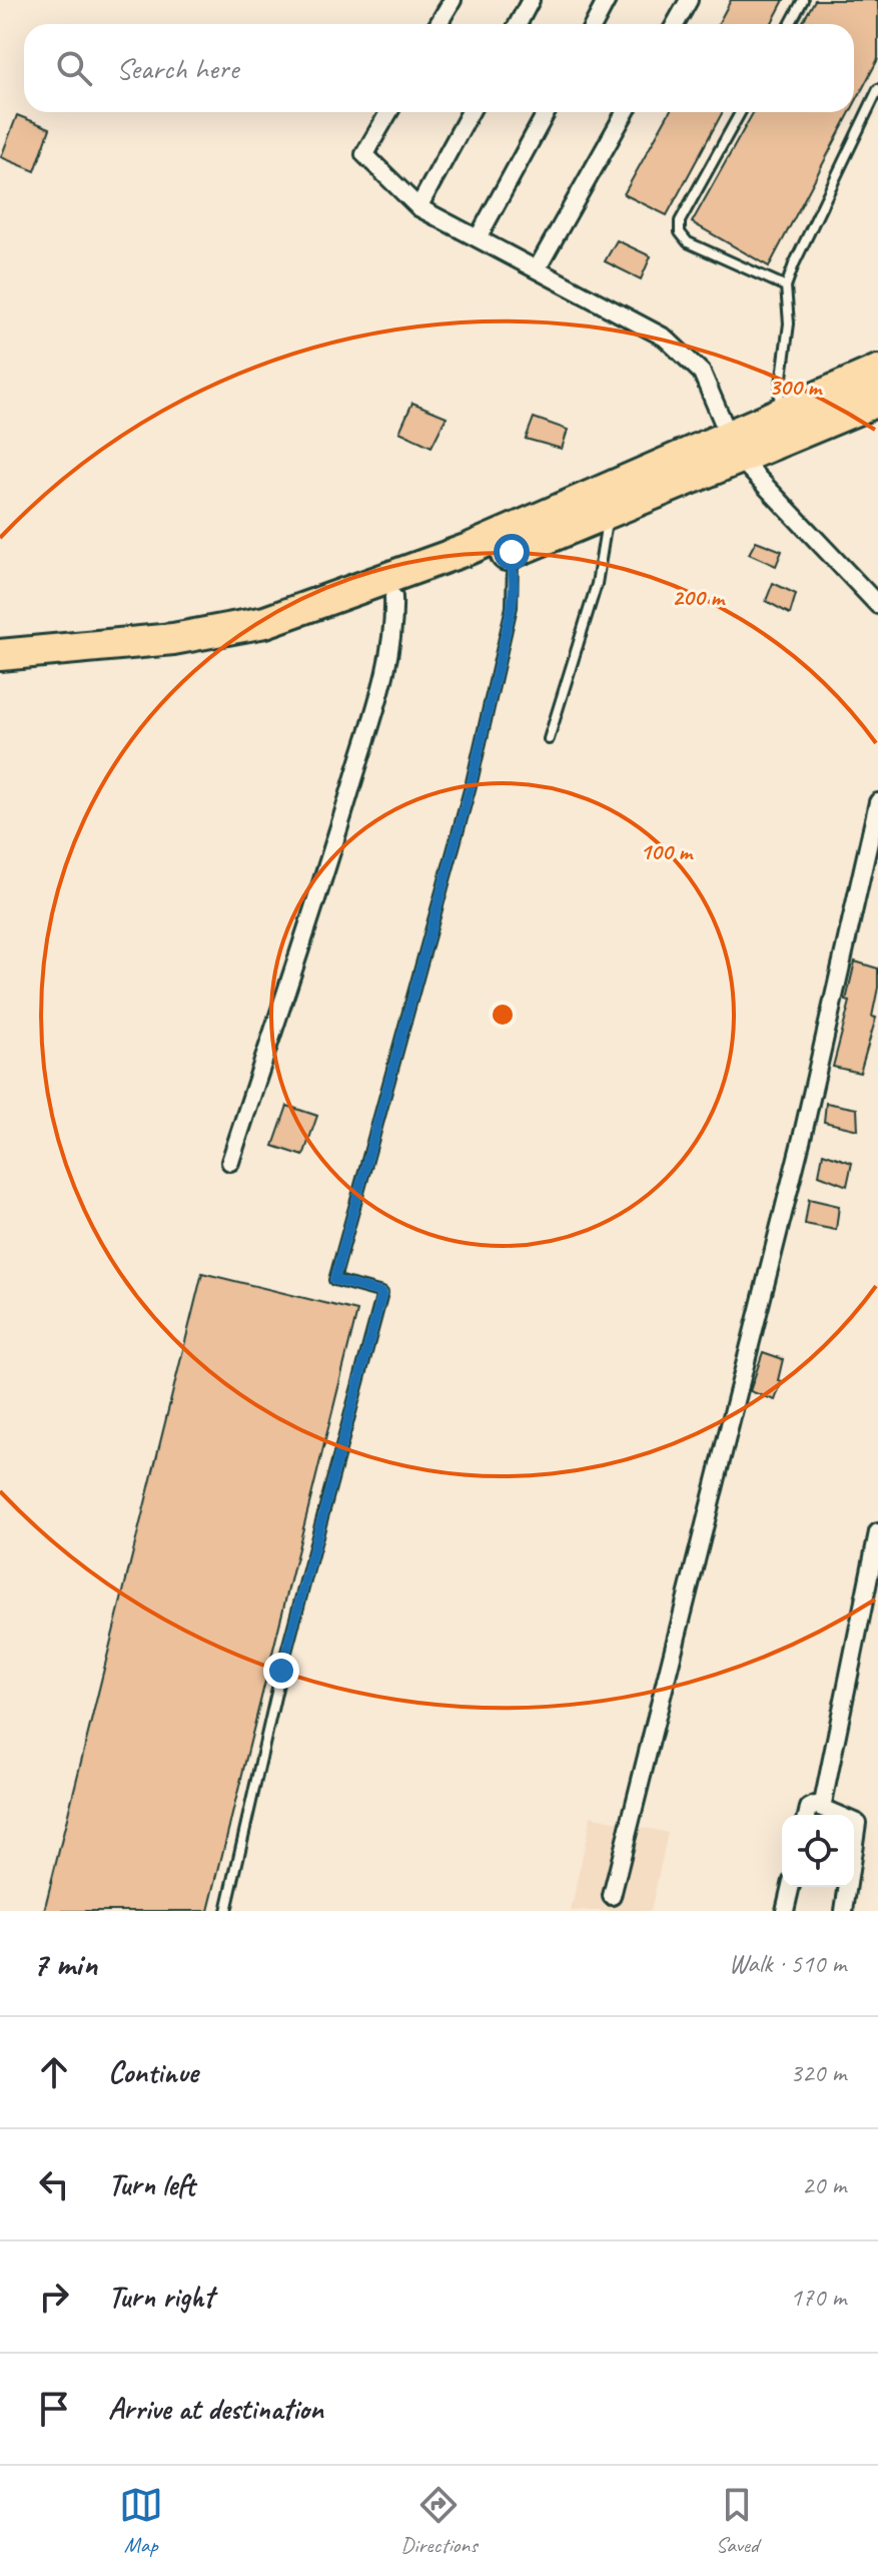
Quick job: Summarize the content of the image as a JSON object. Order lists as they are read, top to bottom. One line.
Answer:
{"page":{"search":"Search here","heading":["7 min","Walk · 510 m"],"list":[["Continue","320 m"],["Turn left","20 m"],["Turn right","170 m"],"Arrive at destination"],"nav":["Map","Directions","Saved"]},"rings":["300 m","200 m","100 m"]}
